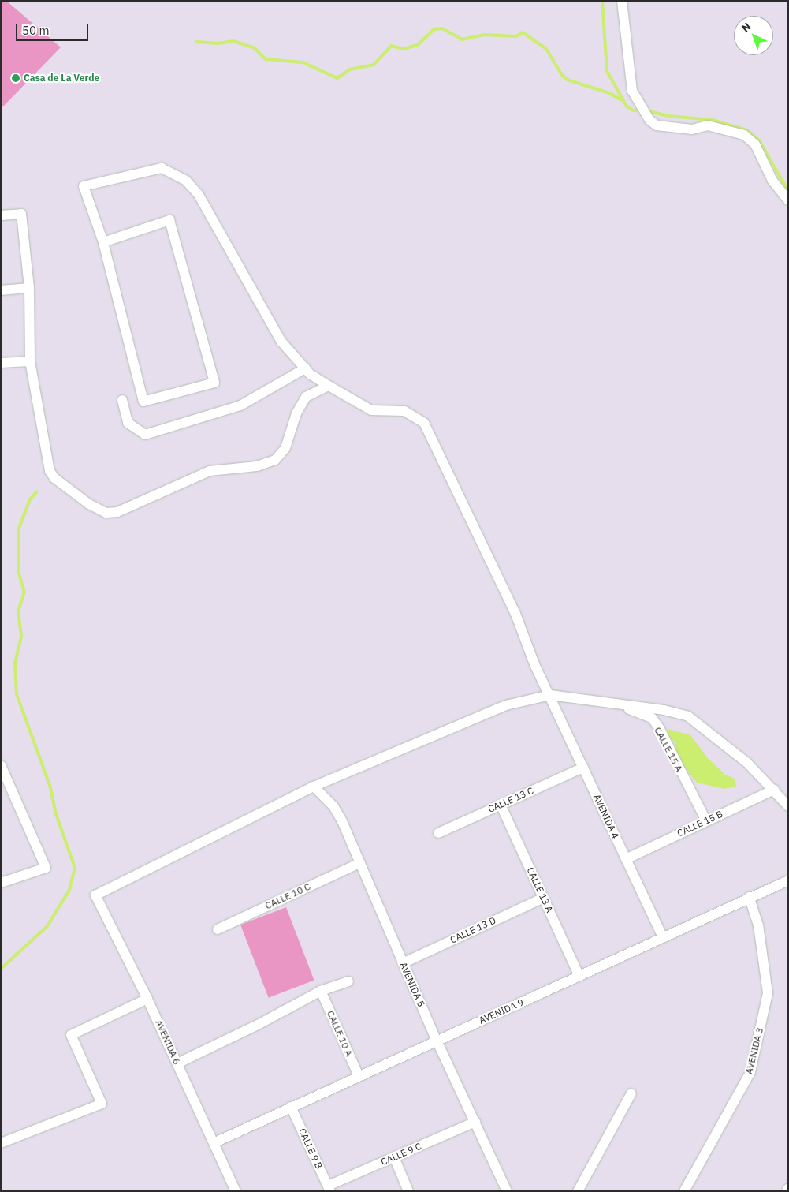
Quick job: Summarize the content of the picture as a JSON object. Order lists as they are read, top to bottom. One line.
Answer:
{"streets":{"street":["CALLE 15 A","CALLE 13 C","AVENIDA 4","CALLE 15 B","CALLE 13 A","CALLE 10 C","CALLE 13 D","AVENIDA 5","AVENIDA 9","CALLE 10 A","AVENIDA 6","AVENIDA 3","CALLE 9 B","CALLE 9 C"]},"crossings":[["CALLE 15 A","CALLE 15 B"],["CALLE 13 C","AVENIDA 4"],["CALLE 13 C","CALLE 13 A"],["AVENIDA 4","CALLE 15 B"],["AVENIDA 4","AVENIDA 9"],["CALLE 13 A","CALLE 13 D"],["CALLE 13 A","AVENIDA 9"],["CALLE 10 C","AVENIDA 5"],["CALLE 13 D","AVENIDA 5"],["AVENIDA 5","AVENIDA 9"],["AVENIDA 5","AVENIDA 6"],["AVENIDA 5","CALLE 9 C"],["AVENIDA 9","CALLE 10 A"],["AVENIDA 9","AVENIDA 6"],["AVENIDA 9","AVENIDA 3"],["AVENIDA 9","CALLE 9 B"],["CALLE 9 B","CALLE 9 C"]],"places":["Casa de La Verde"],"scale_bar":"50 m","north":"top left"}
